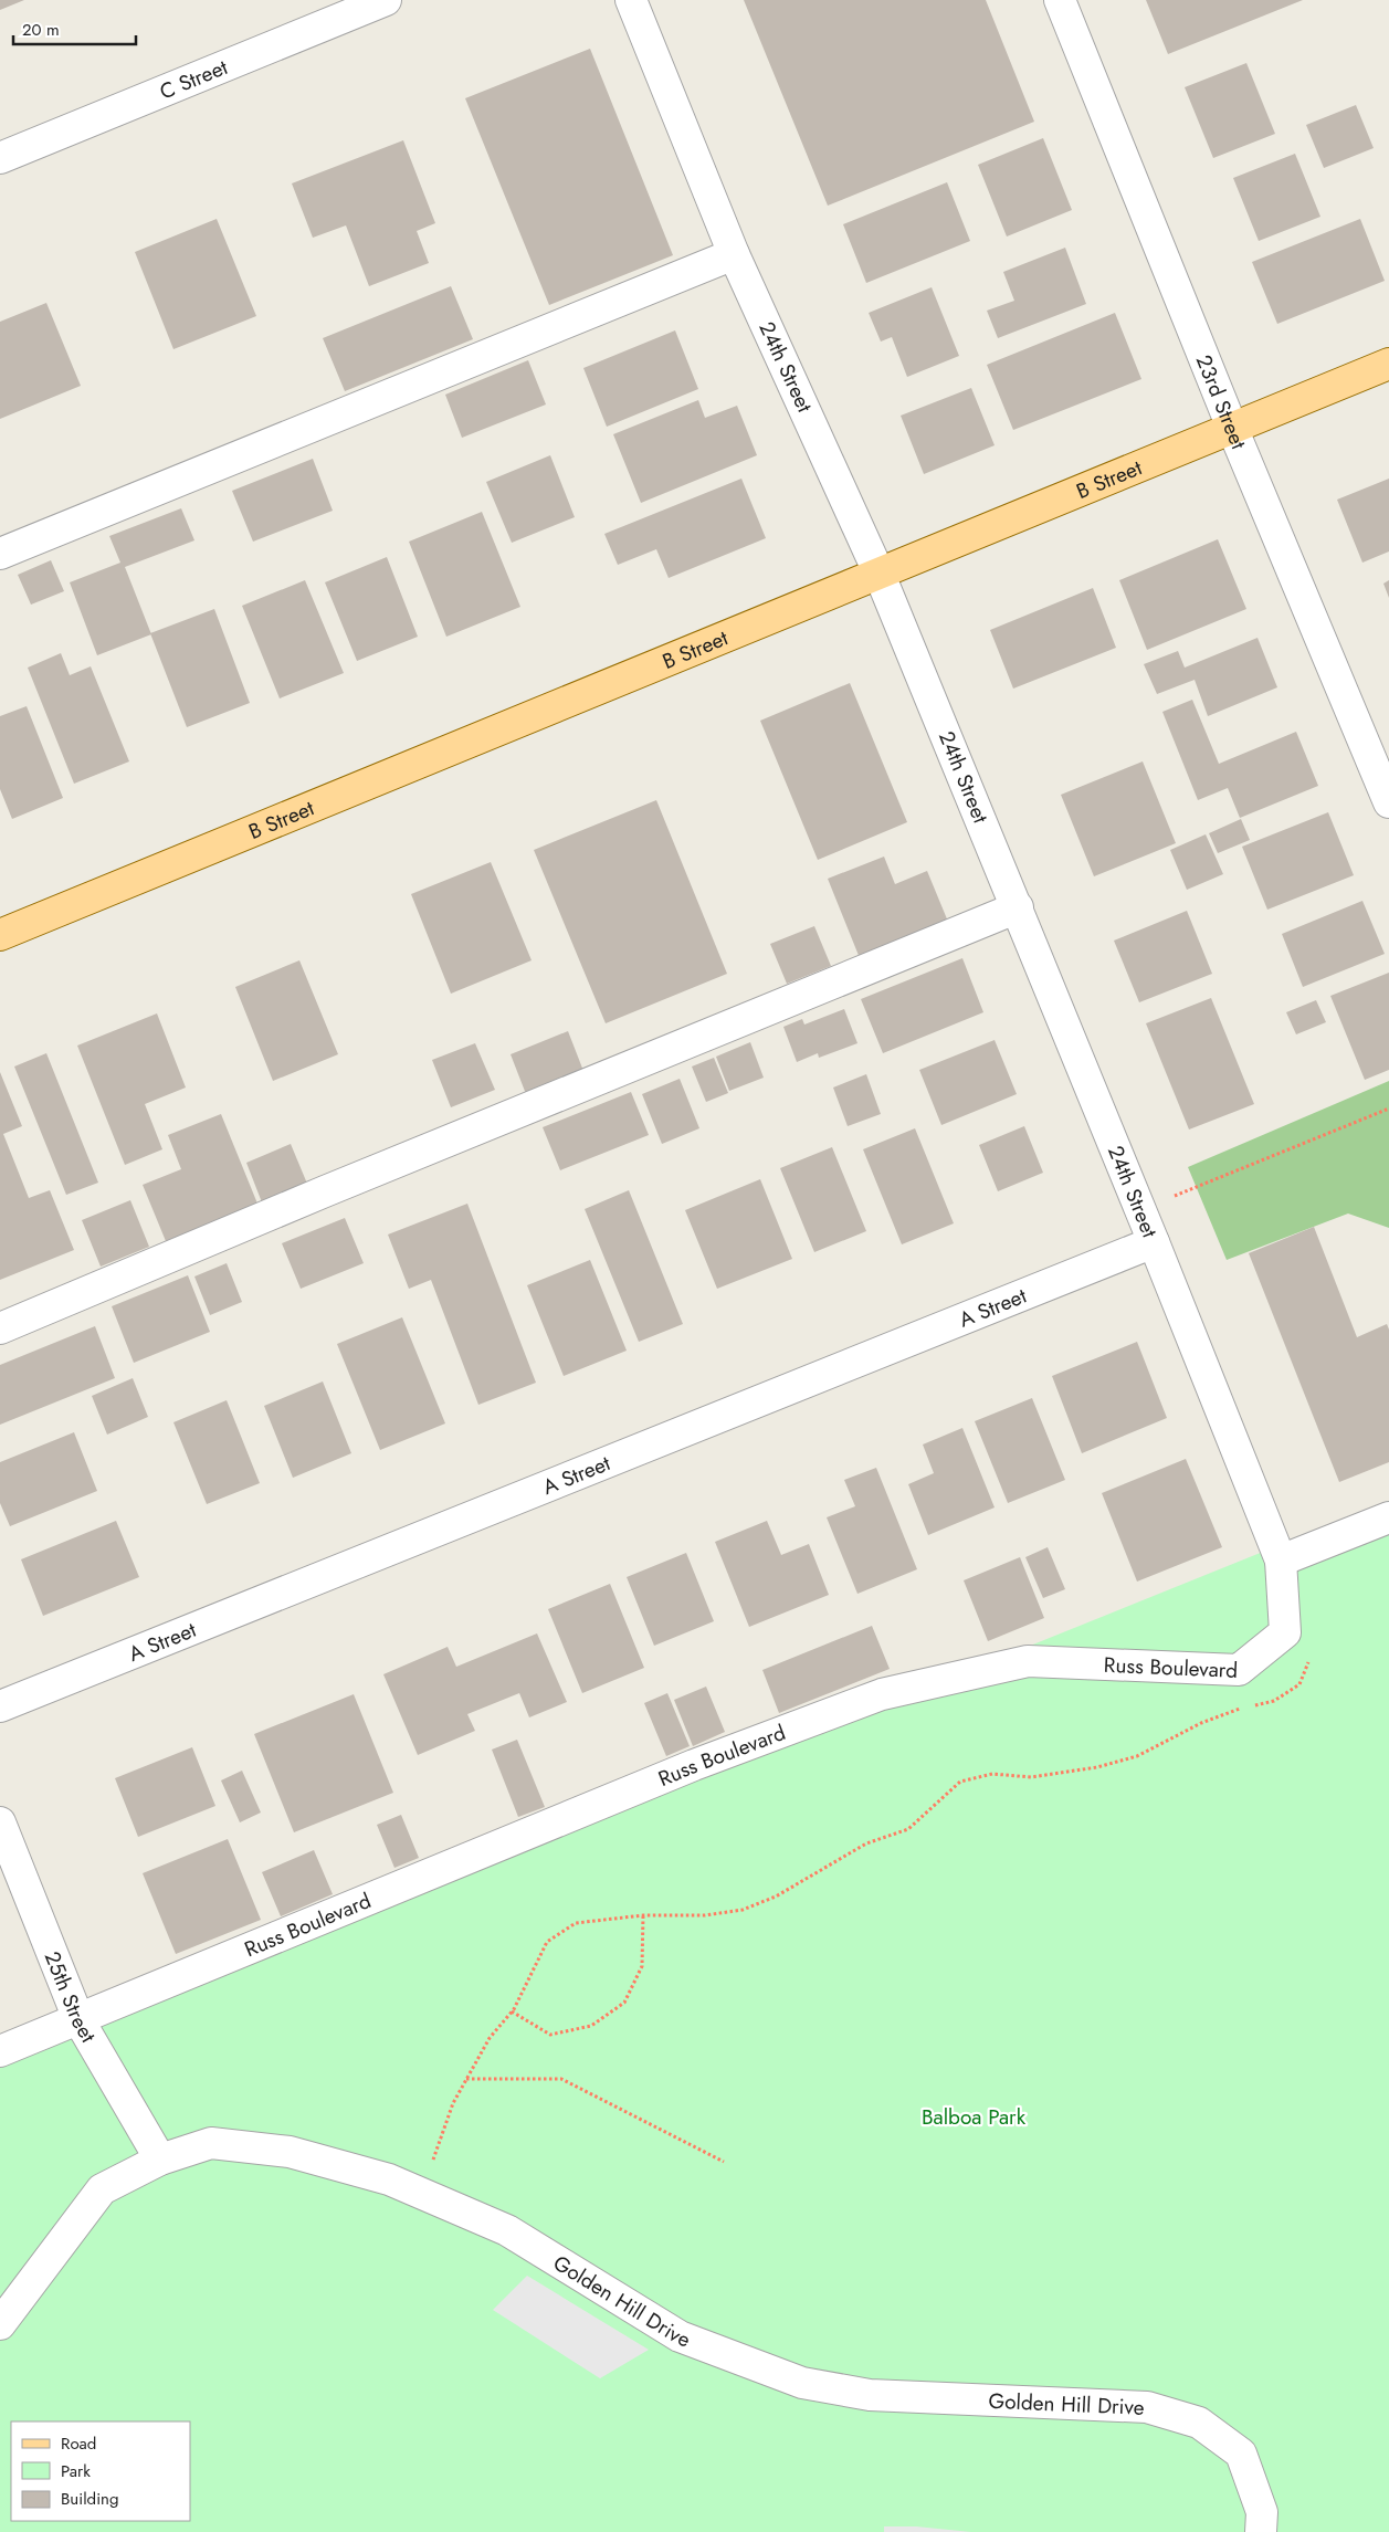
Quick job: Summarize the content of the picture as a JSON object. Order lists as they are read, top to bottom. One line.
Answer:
{"streets":{"main road":["B Street"],"street":["C Street","24th Street","23rd Street","A Street","Russ Boulevard","25th Street","Golden Hill Drive"]},"crossings":[["24th Street","B Street"],["24th Street","A Street"],["23rd Street","B Street"],["Russ Boulevard","25th Street"],["25th Street","Golden Hill Drive"]],"parks":["Balboa Park"],"legend":["Road","Park","Building"],"scale_bar":"20 m"}
